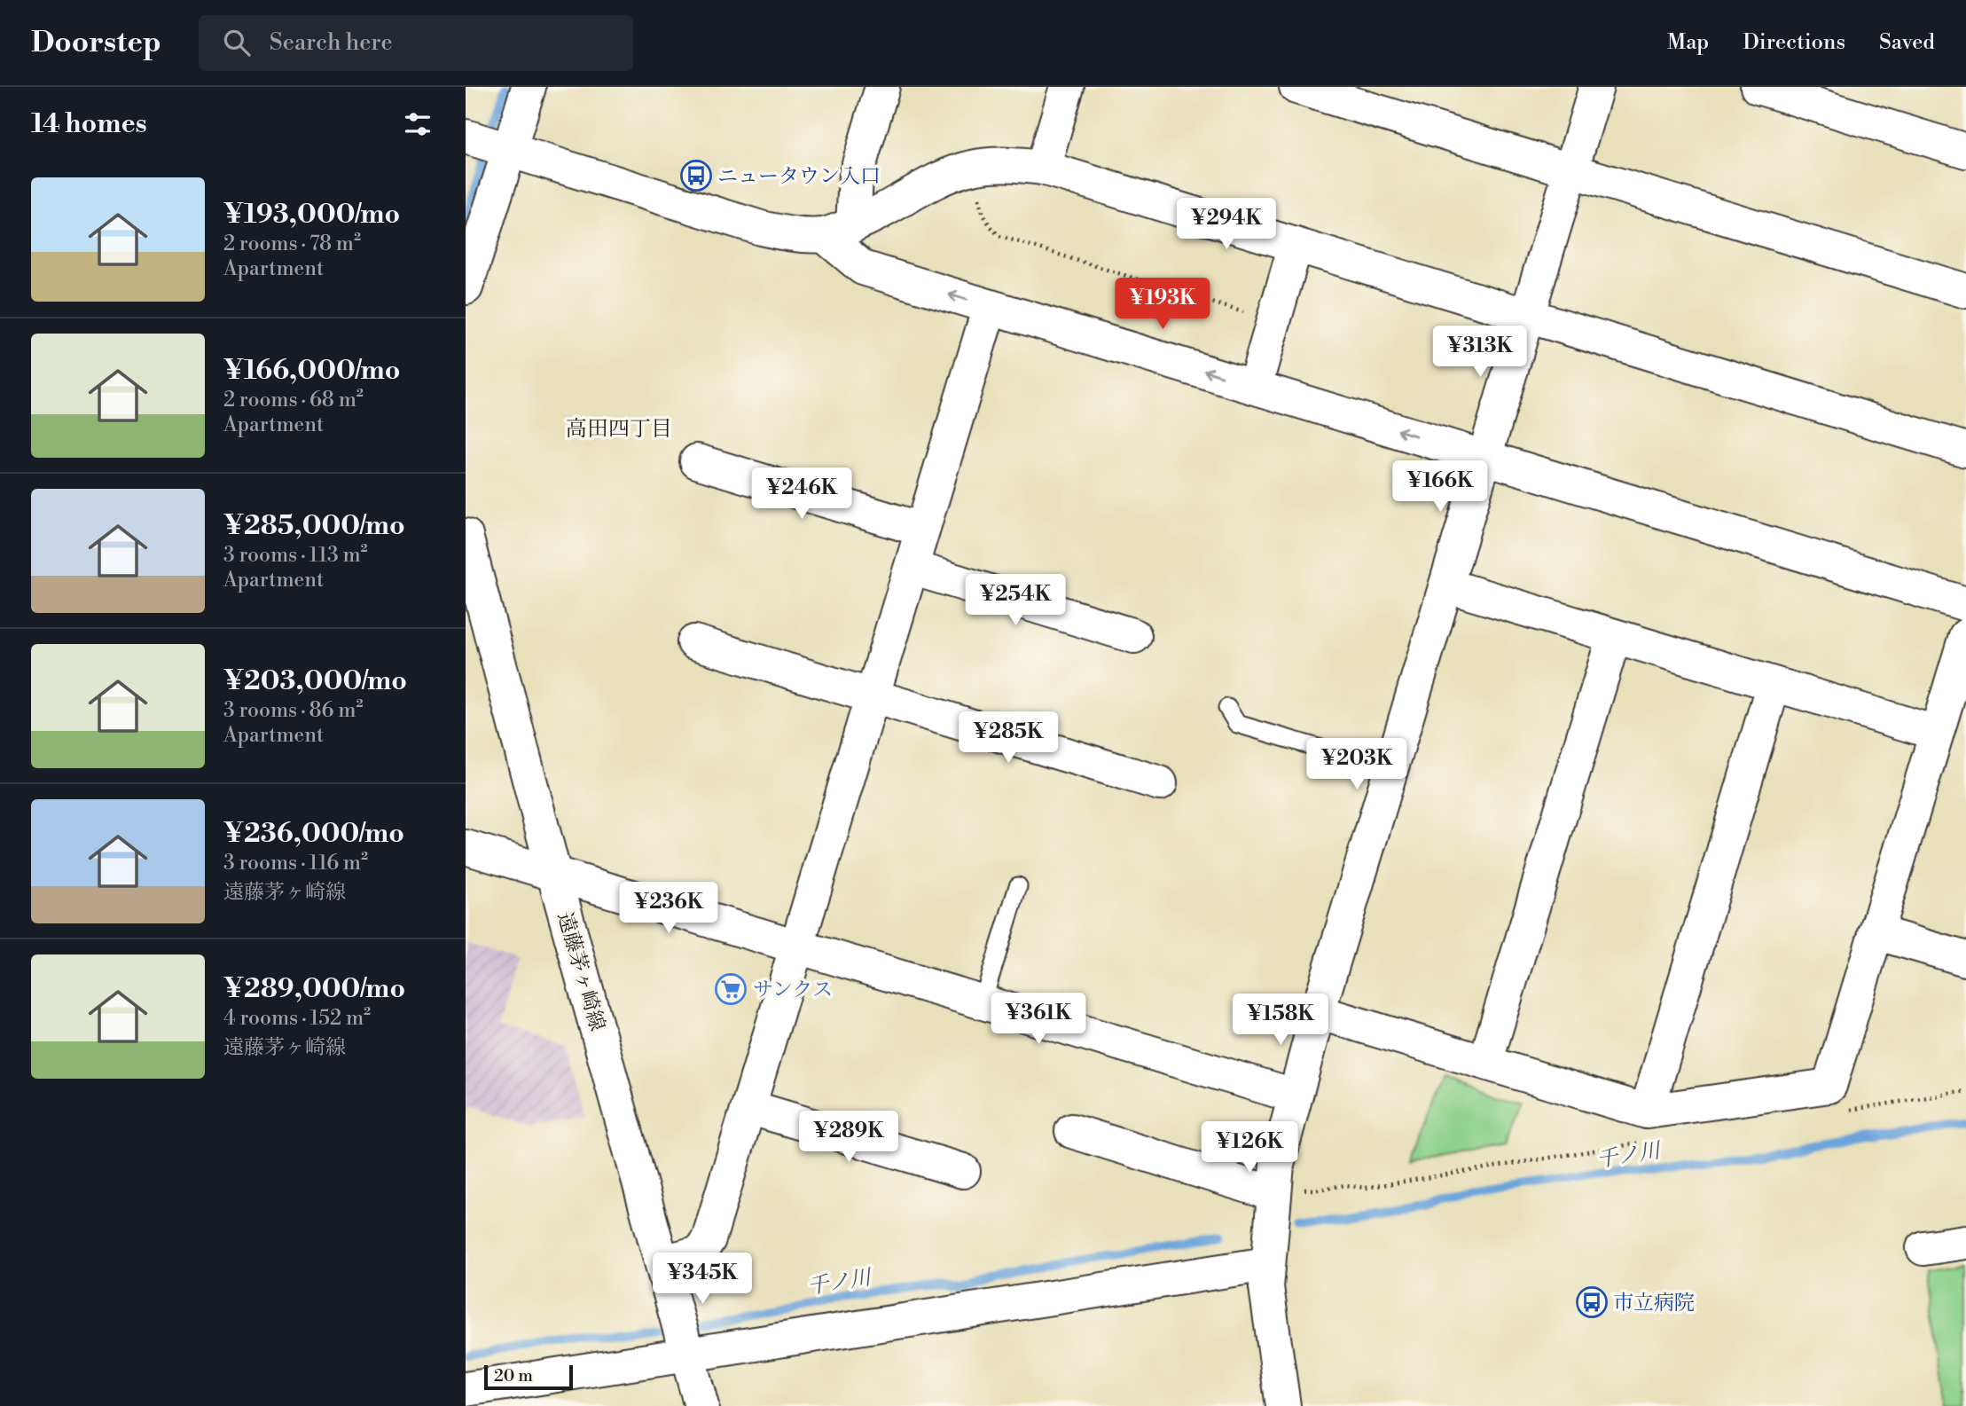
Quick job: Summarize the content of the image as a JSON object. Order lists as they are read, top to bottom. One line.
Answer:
{"streets":{"street":["遠藤茅ヶ崎線"]},"districts":["高田四丁目"],"water":["千ノ川"],"places":{"bus stop":["ニュータウン入口","市立病院"],"supermarket":["サンクス"]},"scale_bar":"20 m","page":{"header":"Doorstep","search":"Search here","nav":["Map","Directions","Saved"],"heading":"14 homes","list":[{"name":"¥193,000/mo","note":"2 rooms · 78 m² · Apartment"},{"name":"¥166,000/mo","note":"2 rooms · 68 m² · Apartment"},{"name":"¥285,000/mo","note":"3 rooms · 113 m² · Apartment"},{"name":"¥203,000/mo","note":"3 rooms · 86 m² · Apartment"},{"name":"¥236,000/mo","note":"3 rooms · 116 m² · 遠藤茅ヶ崎線"},{"name":"¥289,000/mo","note":"4 rooms · 152 m² · 遠藤茅ヶ崎線"}],"price":["¥294K","¥193K","¥313K","¥166K","¥246K","¥254K","¥285K","¥203K","¥236K","¥361K","¥158K","¥289K","¥126K","¥345K"],"scale":"20 m"}}
